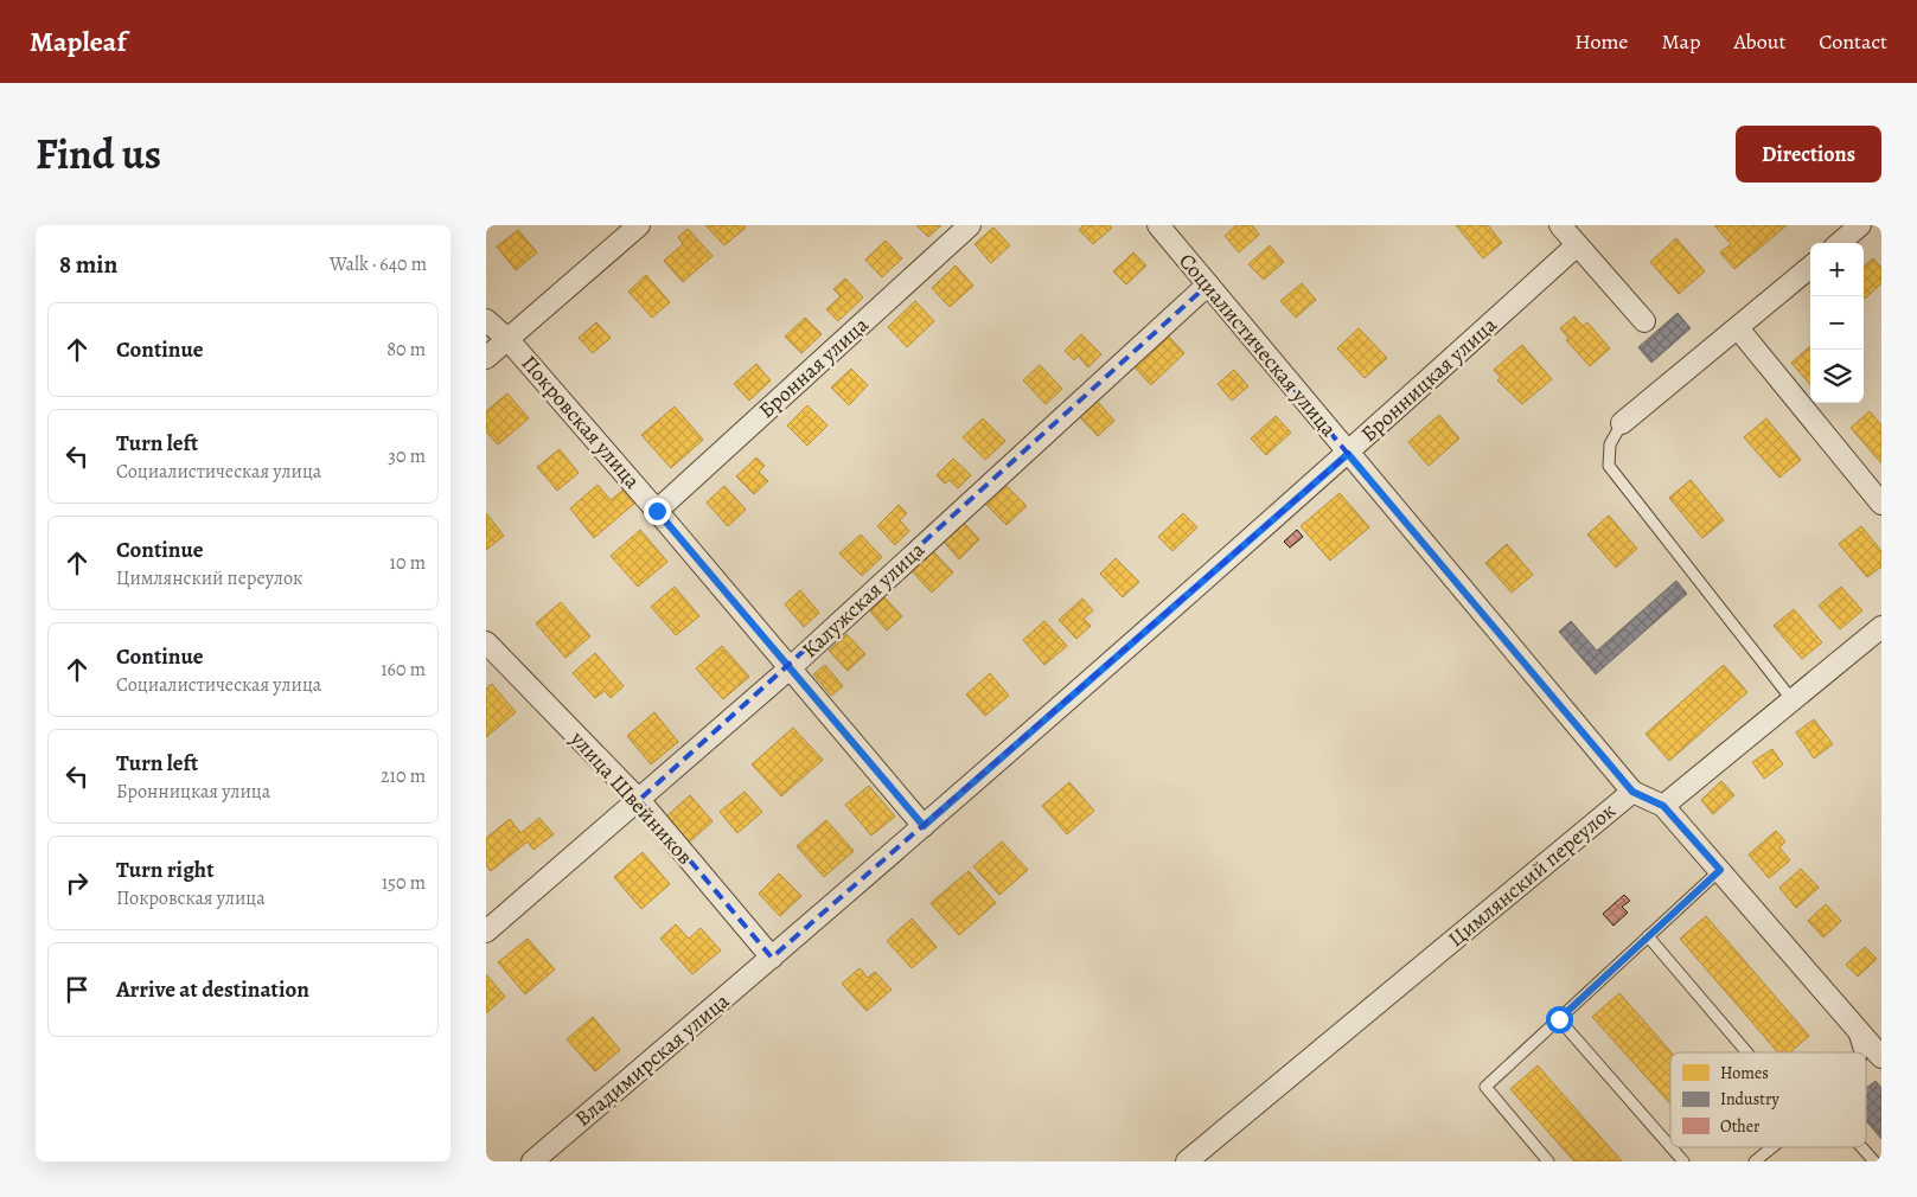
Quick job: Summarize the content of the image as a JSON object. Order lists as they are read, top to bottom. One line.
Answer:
{"streets":{"street":["Социалистическая улица","Бронная улица","Бронницкая улица","Покровская улица","Калужская улица","улица Швейников","Цимлянский переулок","Владимирская улица"]},"crossings":[["Социалистическая улица","Бронницкая улица"],["Социалистическая улица","Калужская улица"],["Социалистическая улица","Цимлянский переулок"],["Бронная улица","Покровская улица"],["Бронницкая улица","Покровская улица"],["Бронницкая улица","улица Швейников"],["Бронницкая улица","Владимирская улица"],["Покровская улица","Калужская улица"],["Калужская улица","улица Швейников"],["улица Швейников","Владимирская улица"]],"legend":["Homes","Industry","Other"],"page":{"header":"Mapleaf","nav":["Home","Map","About","Contact"],"title":"Find us","buttons":"Directions","heading":["8 min","Walk · 640 m"],"map_buttons":["+","−"],"list":[["Continue","80 m"],["Turn left","Социалистическая улица","30 m"],["Continue","Цимлянский переулок","10 m"],["Continue","Социалистическая улица","160 m"],["Turn left","Бронницкая улица","210 m"],["Turn right","Покровская улица","150 m"],"Arrive at destination"]}}
